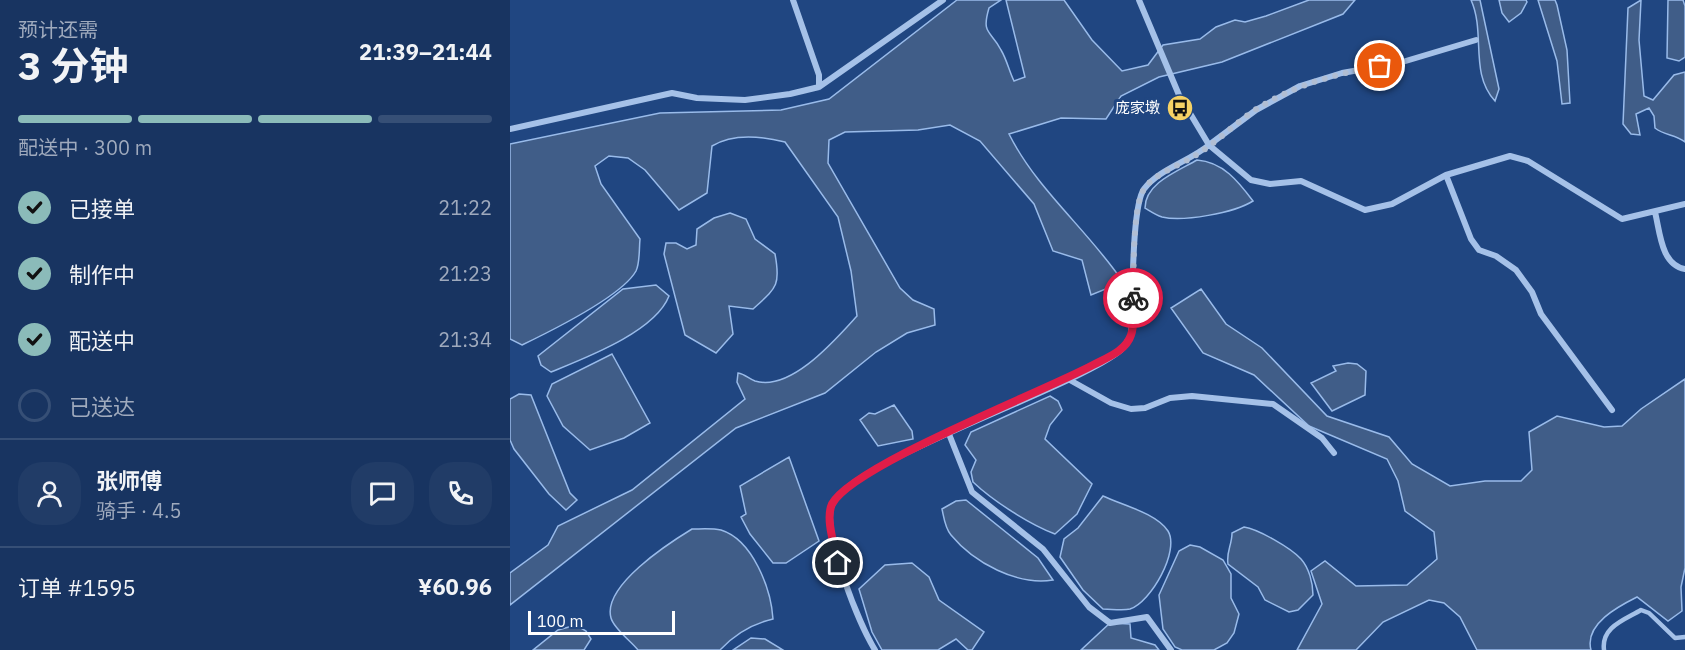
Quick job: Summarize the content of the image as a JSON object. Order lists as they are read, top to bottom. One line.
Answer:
{"places":{"bus stop":["庞家墩"]},"scale_bar":"100 m","page":{"heading":["3 分钟","预计还需","21:39–21:44"],"panel":["张师傅","骑手 · 4.5","订单 #1595","¥60.96"],"bar":"配送中 · 300 m","list":[["已接单","21:22"],["制作中","21:23"],["配送中","21:34"],"已送达"],"scale":"100 m"}}
